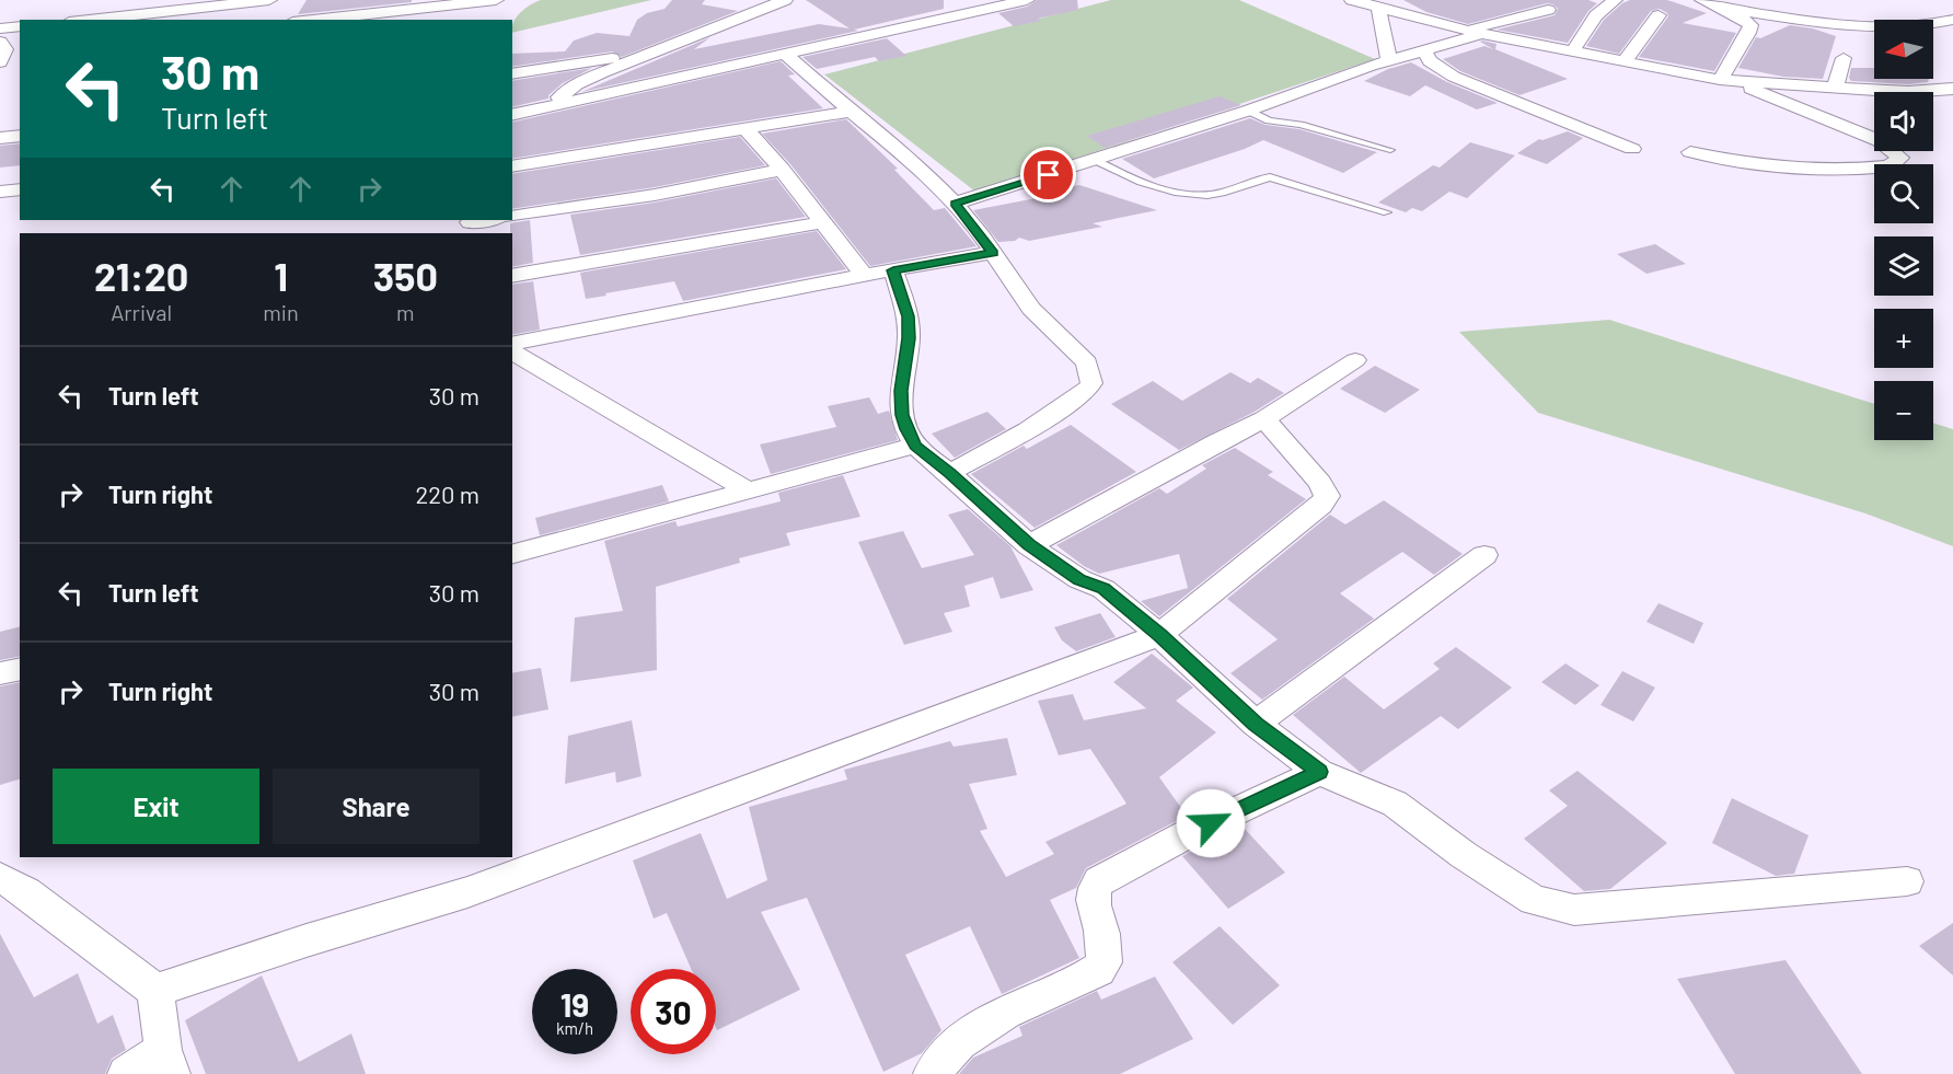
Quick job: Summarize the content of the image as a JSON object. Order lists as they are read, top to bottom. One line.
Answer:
{"north":"left","page":{"map_buttons":["+","−"],"turn":["30 m","Turn left"],"eta":["21:20","Arrival","1","min","350","m"],"list":[{"name":"Turn left","value":"30 m"},{"name":"Turn right","value":"220 m"},{"name":"Turn left","value":"30 m"},{"name":"Turn right","value":"30 m"}],"buttons":["Exit","Share"],"speed":"19 km/h","limit":"30"}}
